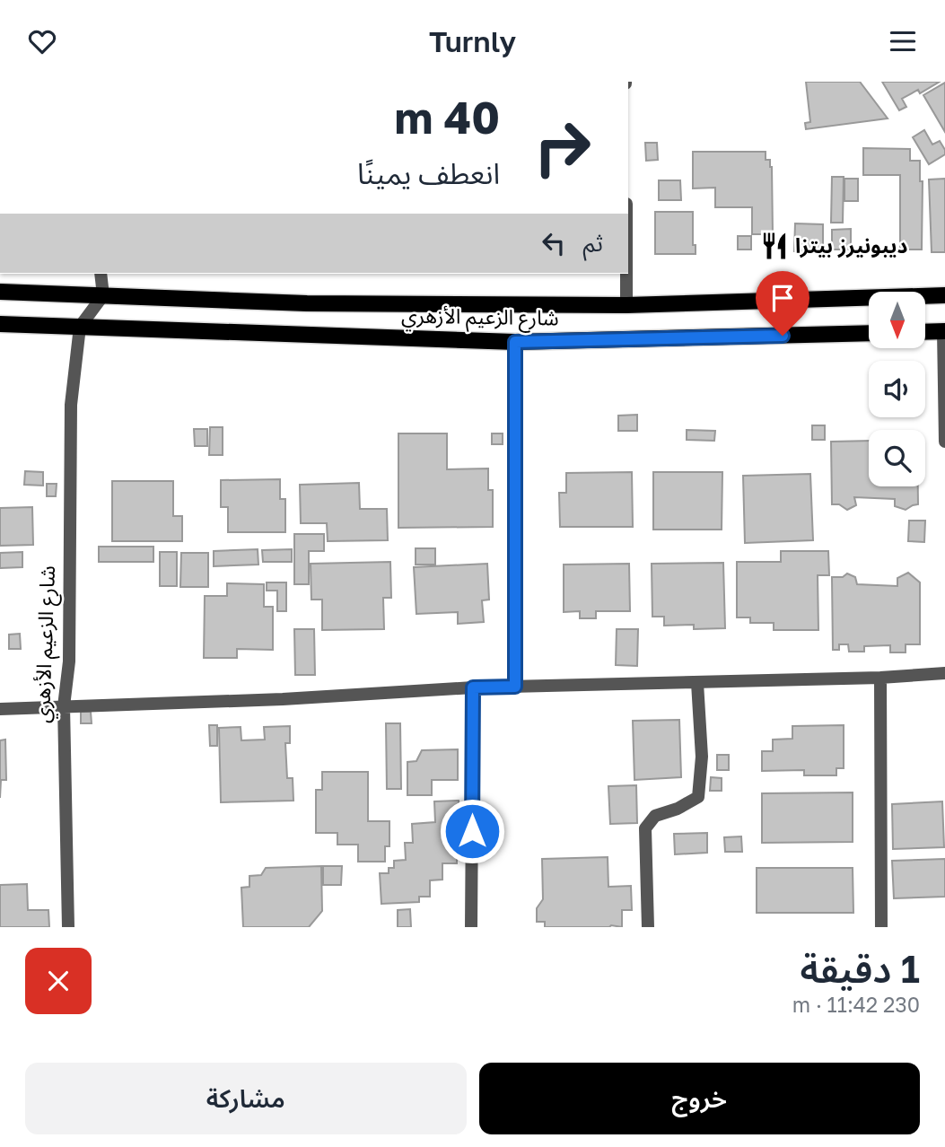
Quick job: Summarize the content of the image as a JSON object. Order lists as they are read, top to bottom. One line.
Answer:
{"streets":{"main road":["شارع الزعيم الأزهري"]},"places":{"restaurant":["ديبونيرز بيتزا"]},"north":"bottom","page":{"header":"Turnly","turn":["40 m","انعطف يمينًا"],"then":"ثم","heading":["1 دقيقة","230 m · 11:42"],"buttons":["خروج","مشاركة"]}}
